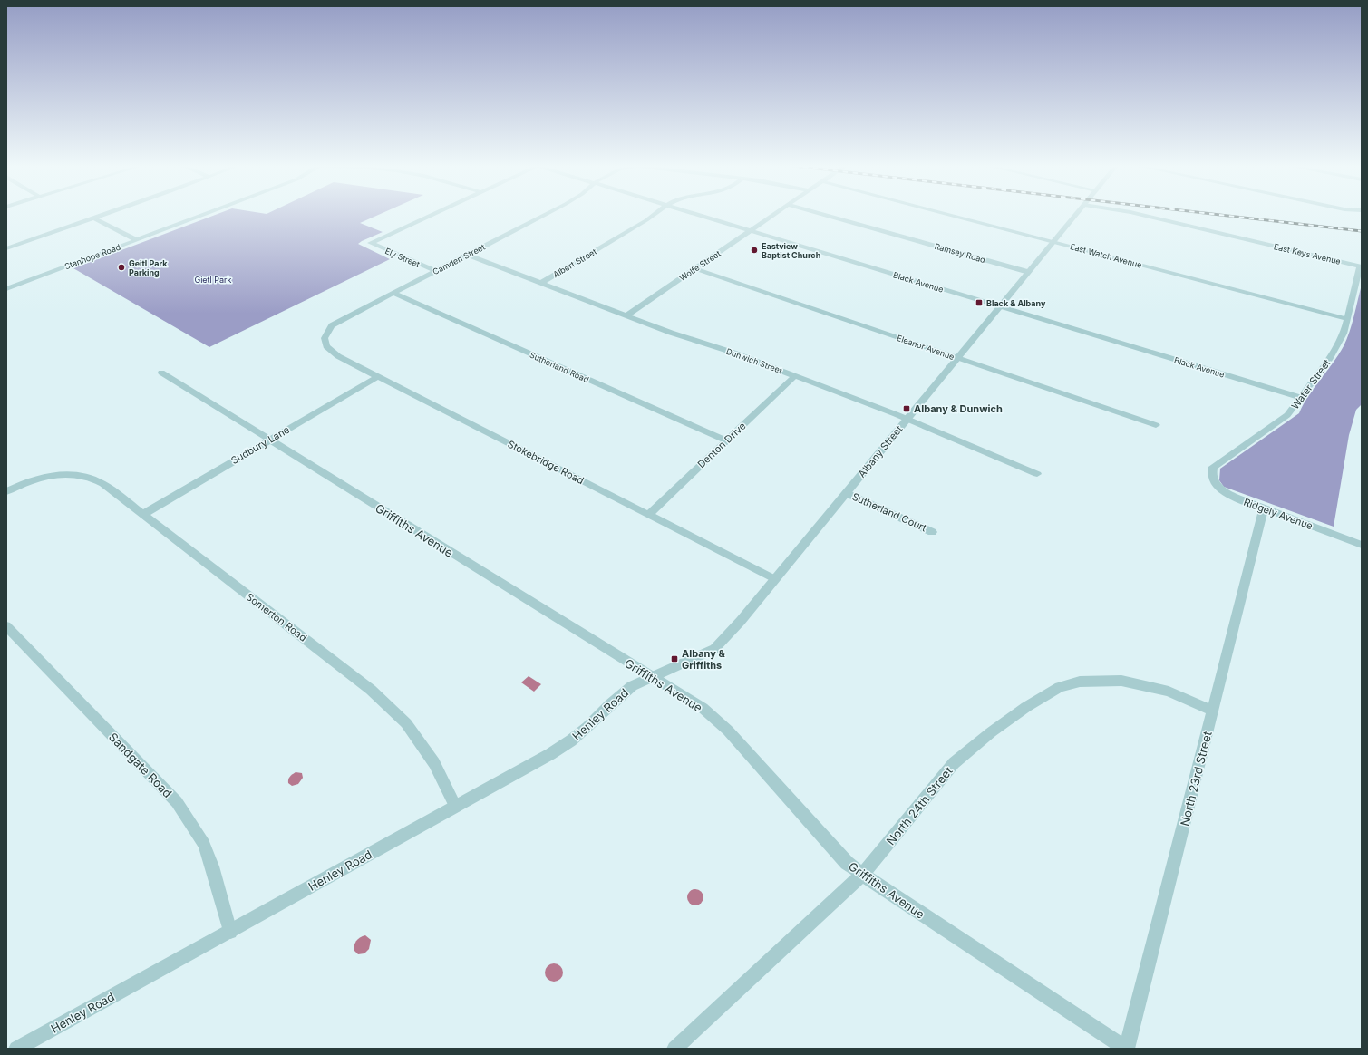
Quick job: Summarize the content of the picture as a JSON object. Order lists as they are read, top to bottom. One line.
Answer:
{"streets":{"street":["Ramsey Road","East Keys Avenue","East Watch Avenue","Stanhope Road","Ely Street","Camden Street","Albert Street","Wolfe Street","Black Avenue","Eleanor Avenue","Dunwich Street","Sutherland Road","Water Street","Sudbury Lane","Denton Drive","Albany Street","Stokebridge Road","Sutherland Court","Ridgely Avenue","Griffiths Avenue","Somerton Road","Henley Road","Sandgate Road","North 23rd Street","North 24th Street"]},"crossings":[["Ramsey Road","Albany Street"],["East Keys Avenue","Water Street"],["East Watch Avenue","Water Street"],["East Watch Avenue","Albany Street"],["Ely Street","Camden Street"],["Camden Street","Dunwich Street"],["Camden Street","Sutherland Road"],["Camden Street","Stokebridge Road"],["Albert Street","Dunwich Street"],["Wolfe Street","Black Avenue"],["Wolfe Street","Eleanor Avenue"],["Wolfe Street","Dunwich Street"],["Black Avenue","Water Street"],["Black Avenue","Albany Street"],["Eleanor Avenue","Albany Street"],["Dunwich Street","Denton Drive"],["Dunwich Street","Albany Street"],["Sutherland Road","Denton Drive"],["Water Street","Ridgely Avenue"],["Sudbury Lane","Stokebridge Road"],["Sudbury Lane","Griffiths Avenue"],["Sudbury Lane","Somerton Road"],["Denton Drive","Stokebridge Road"],["Albany Street","Stokebridge Road"],["Albany Street","Sutherland Court"],["Albany Street","Griffiths Avenue"],["Albany Street","Henley Road"],["Ridgely Avenue","North 23rd Street"],["Griffiths Avenue","Henley Road"],["Griffiths Avenue","North 23rd Street"],["Griffiths Avenue","North 24th Street"],["Somerton Road","Henley Road"],["Henley Road","Sandgate Road"],["North 23rd Street","North 24th Street"]],"parks":["Gietl Park"],"places":{"other":["Eastview Baptist Church","Geitl Park Parking"],"transit":["Black & Albany","Albany & Dunwich","Albany & Griffiths"]}}
